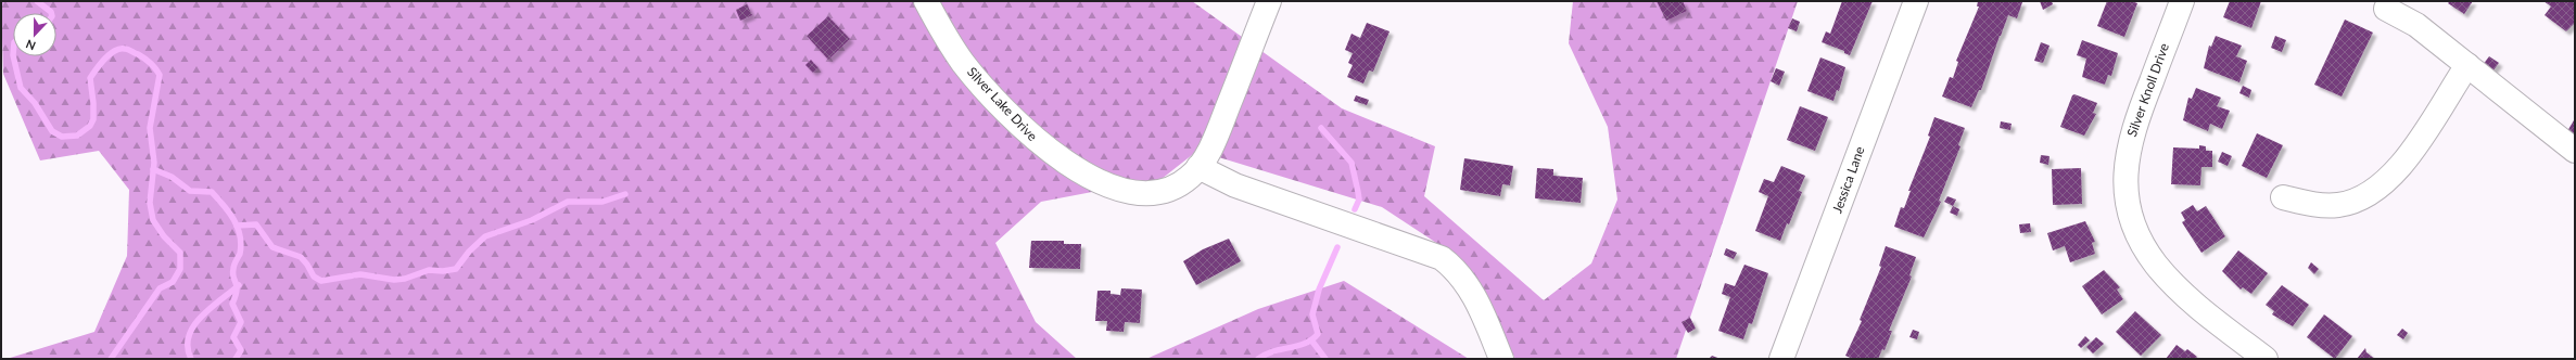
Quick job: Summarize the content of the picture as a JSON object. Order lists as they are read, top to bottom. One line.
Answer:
{"streets":{"street":["Silver Knoll Drive","Silver Lake Drive","Jessica Lane"]},"north":"bottom"}
